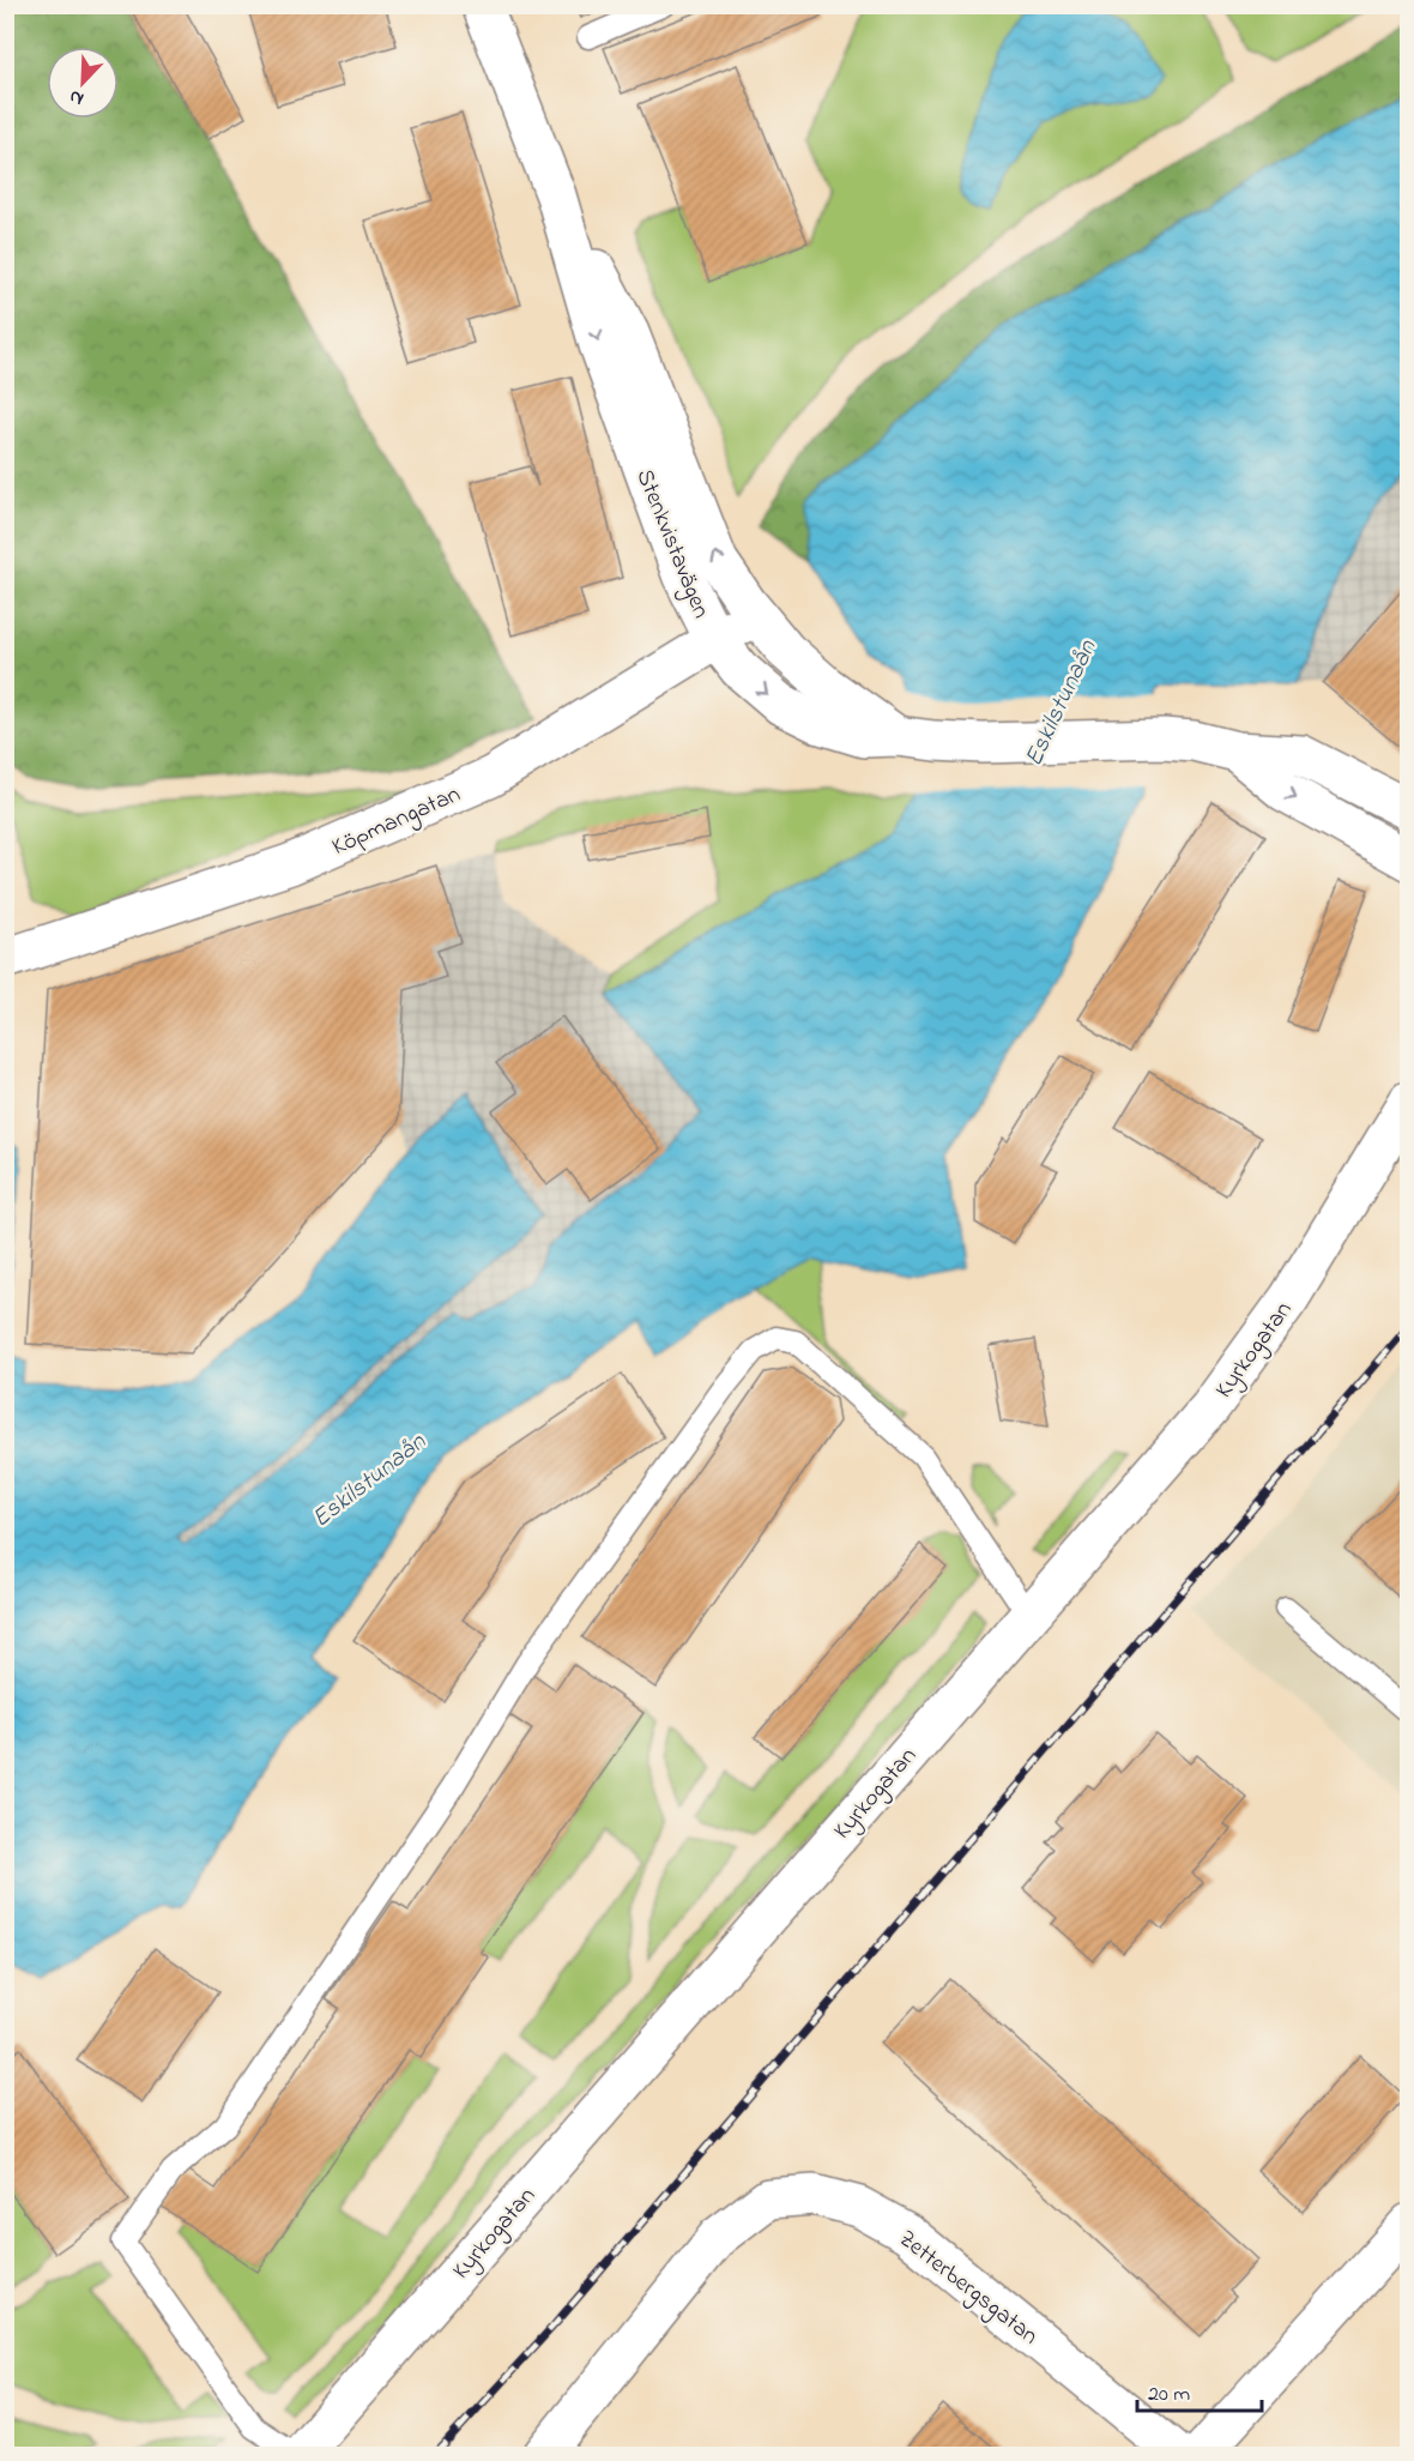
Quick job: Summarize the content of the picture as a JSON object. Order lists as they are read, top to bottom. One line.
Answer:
{"streets":{"street":["Stenkvistavägen","Köpmangatan","Kyrkogatan","Zetterbergsgatan"]},"crossings":[["Stenkvistavägen","Köpmangatan"]],"water":["Eskilstunaån"],"scale_bar":"20 m","north":"bottom left"}
